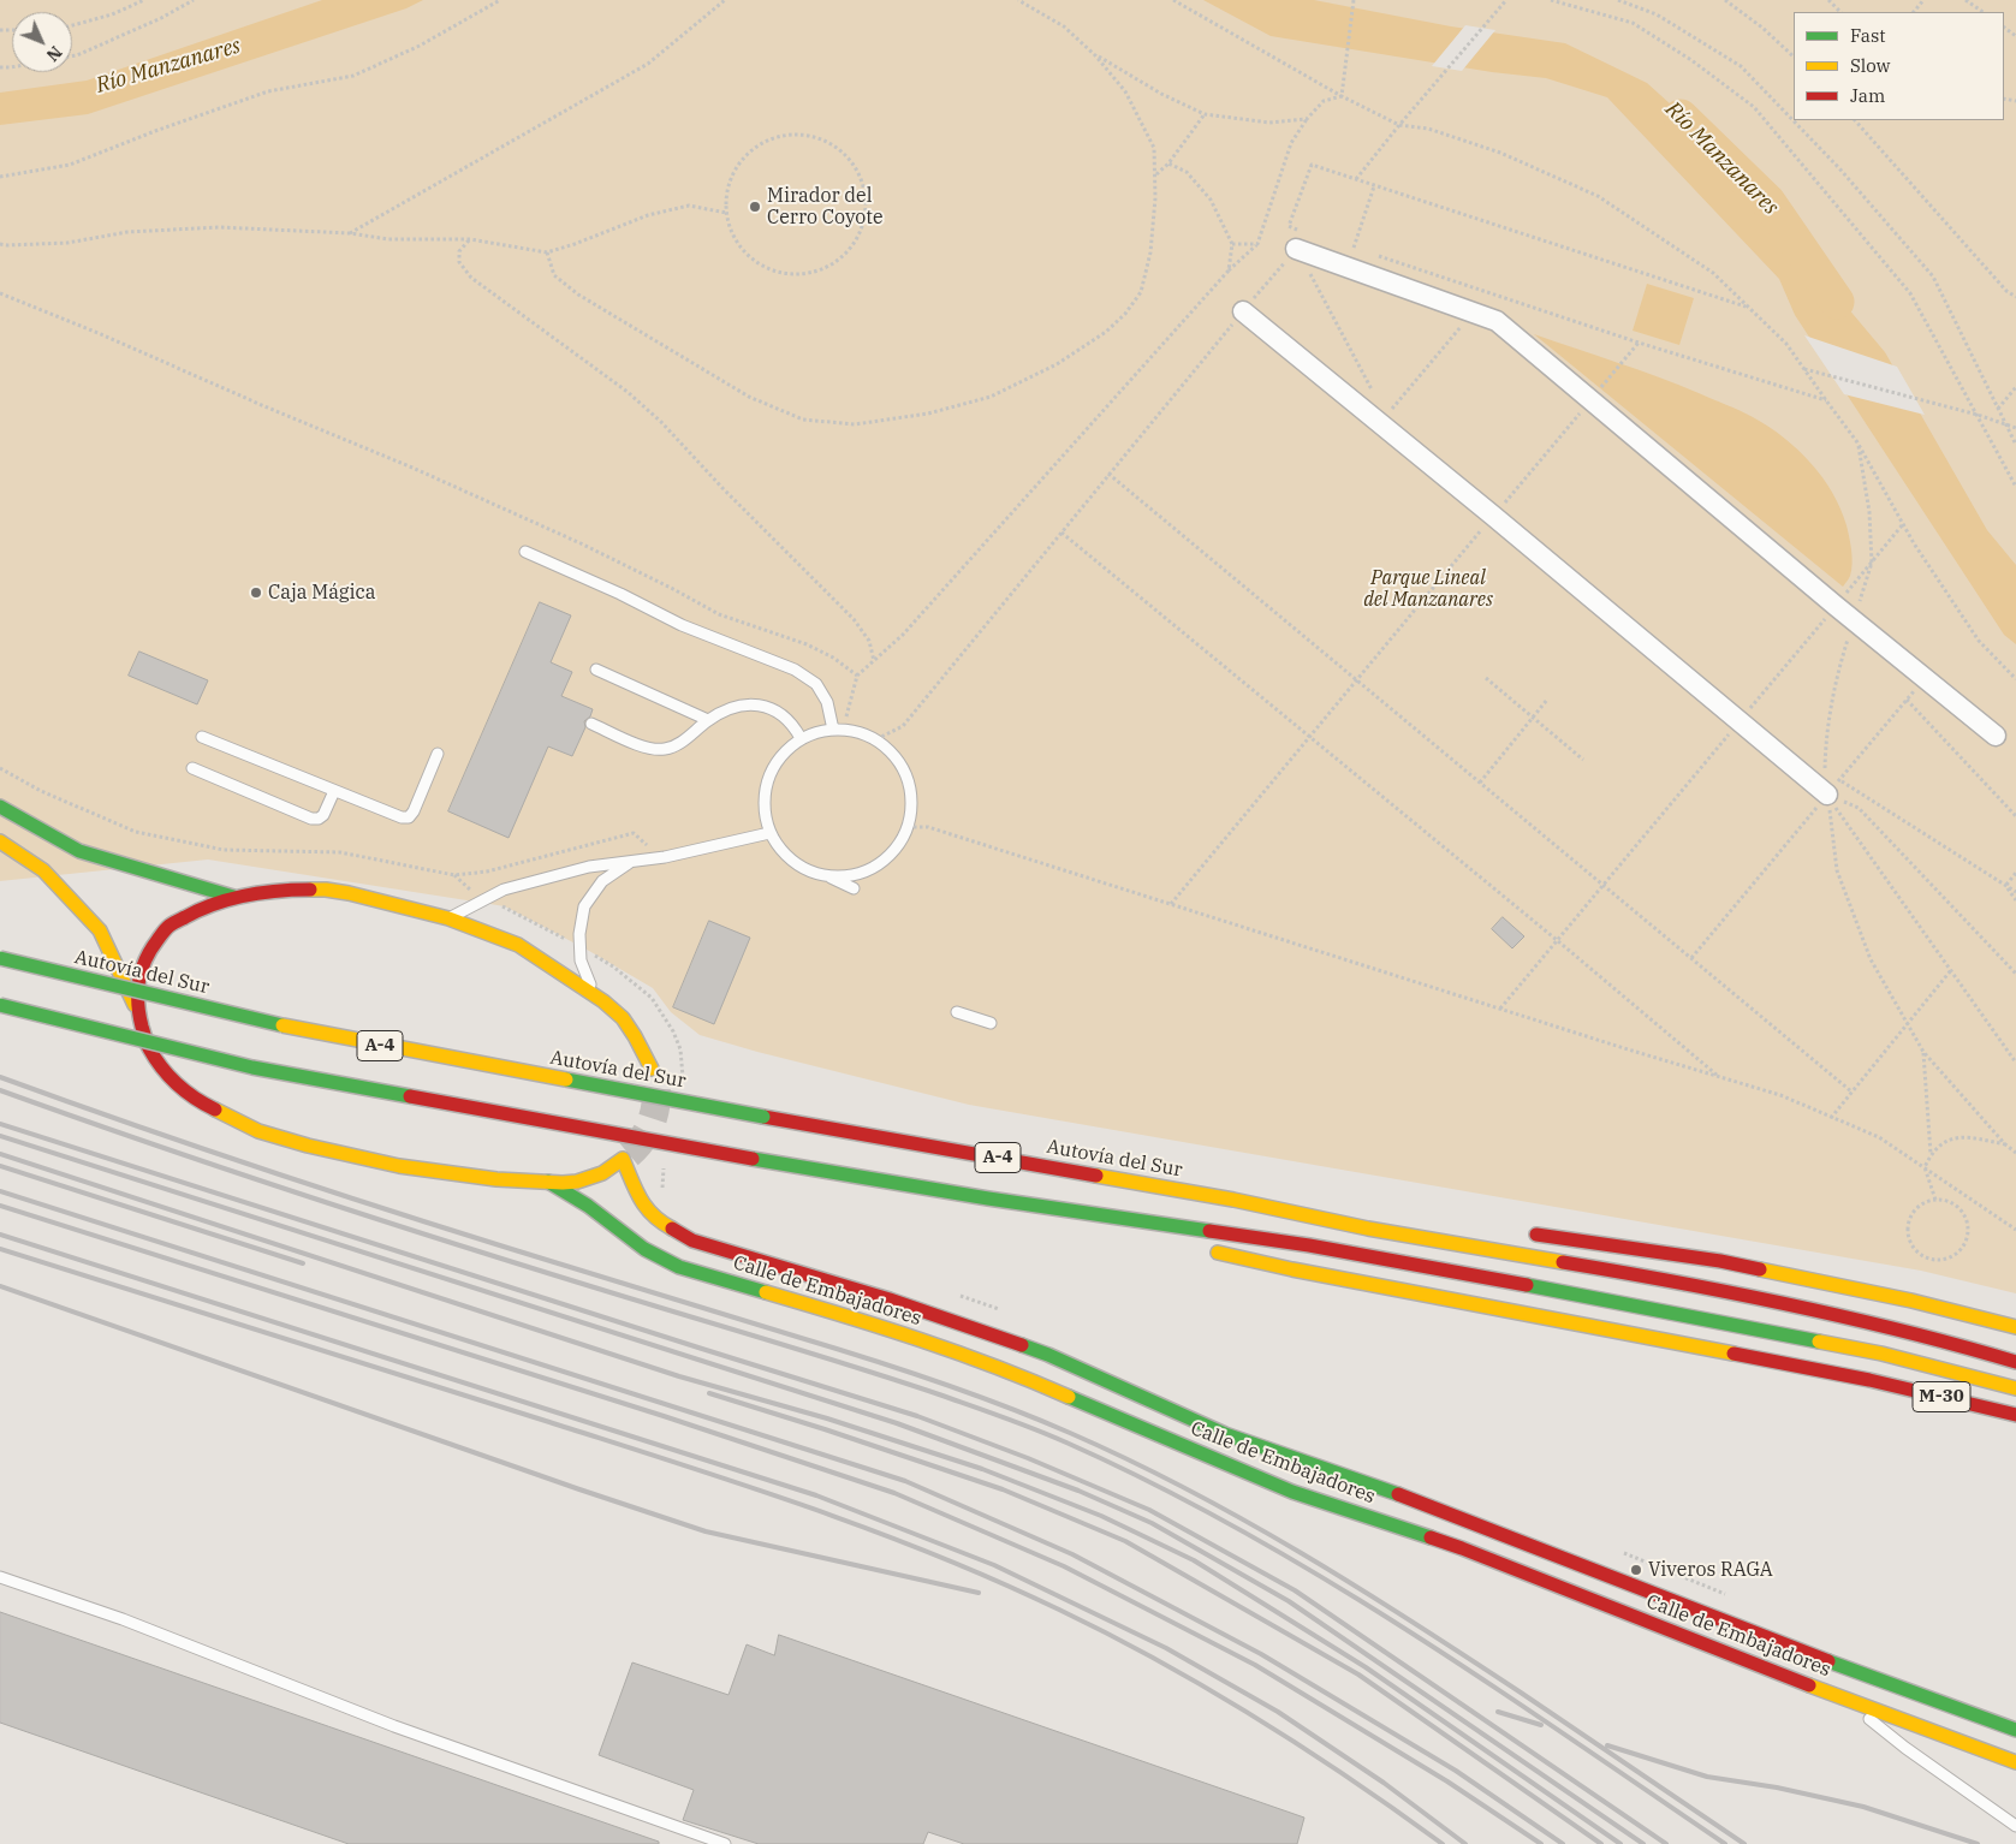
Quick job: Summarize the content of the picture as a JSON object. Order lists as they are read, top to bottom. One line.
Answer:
{"streets":{"main road":["Autovía del Sur","A-4","Calle de Embajadores","M-30"]},"water":["Río Manzanares"],"parks":["Parque Lineal del Manzanares"],"places":["Mirador del Cerro Coyote","Caja Mágica","Viveros RAGA"],"legend":["Fast","Slow","Jam"],"north":"bottom right"}
